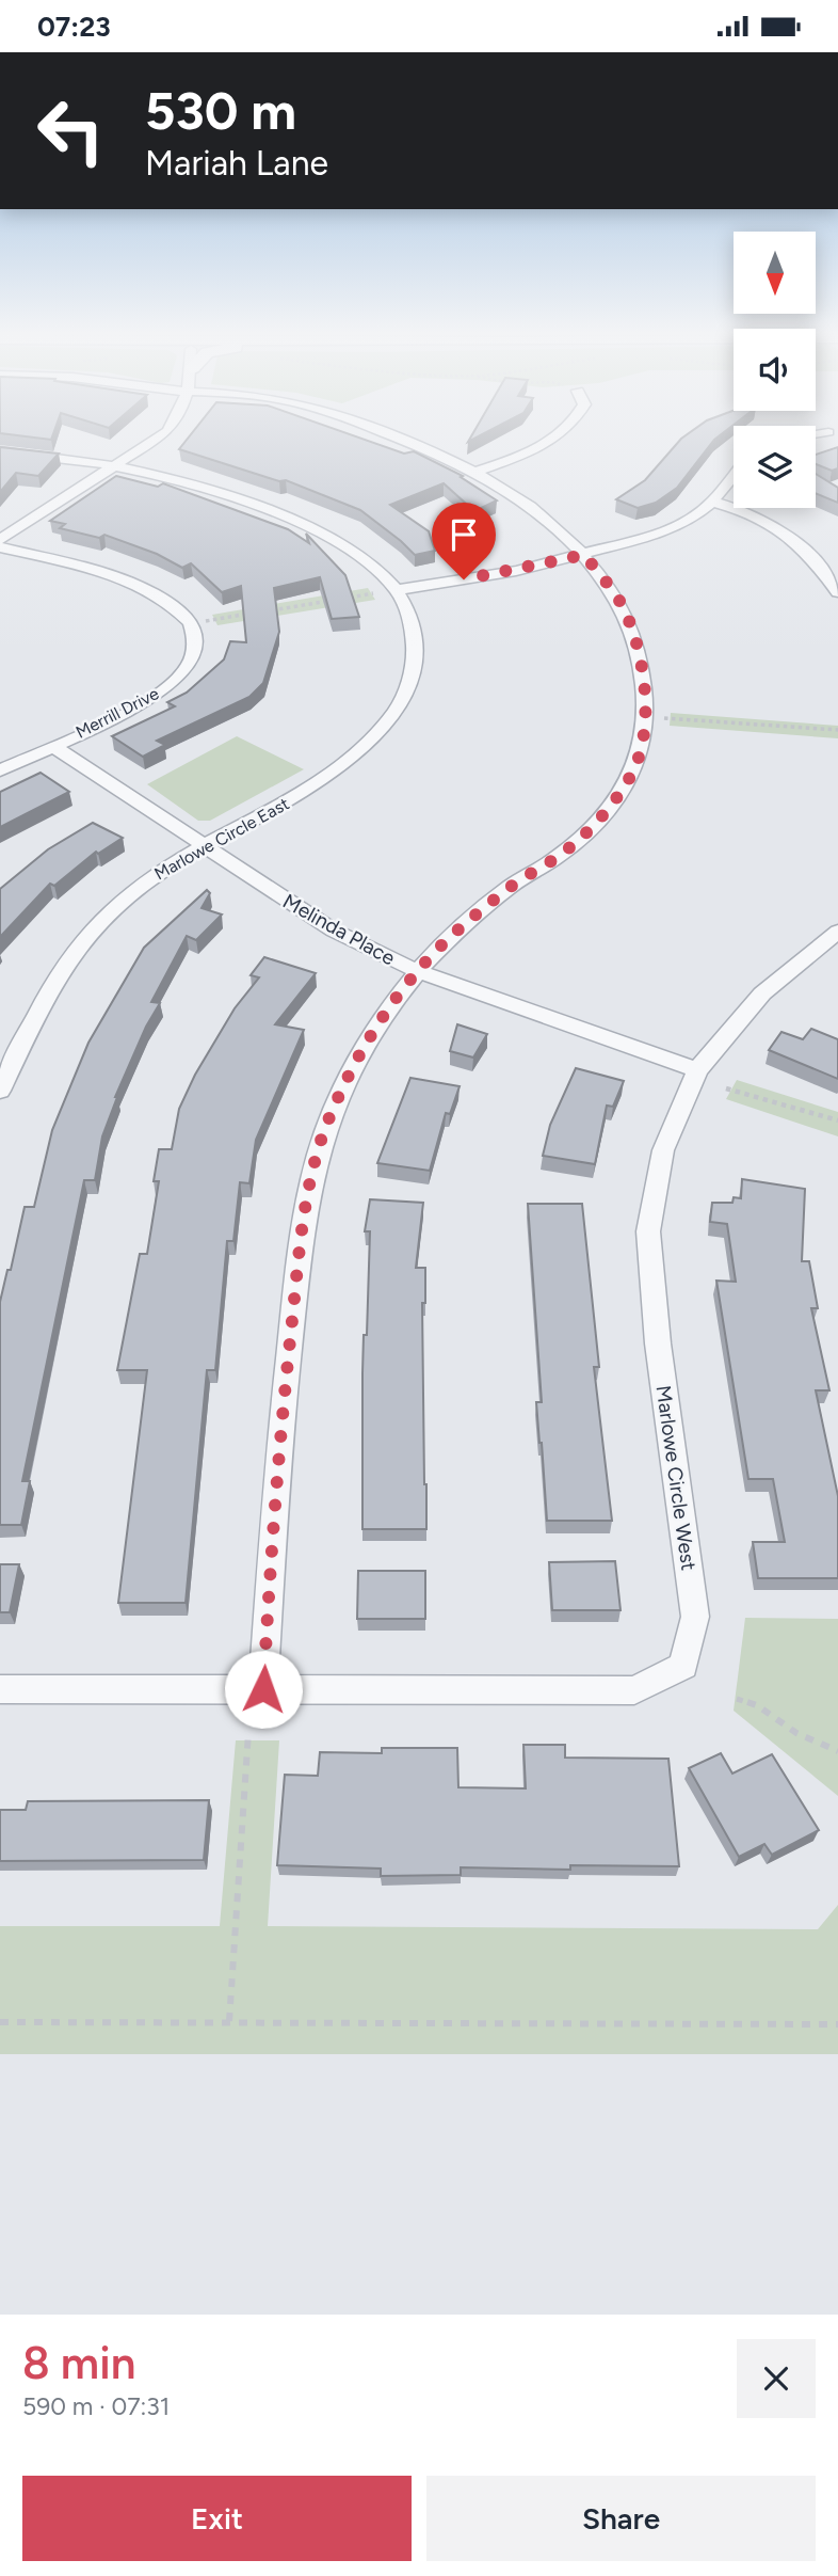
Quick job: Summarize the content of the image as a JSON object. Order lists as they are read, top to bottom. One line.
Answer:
{"streets":{"street":["Merrill Drive","Marlowe Circle East","Melinda Place","Marlowe Circle West"]},"crossings":[["Merrill Drive","Melinda Place"],["Marlowe Circle East","Melinda Place"],["Melinda Place","Marlowe Circle West"]],"north":"bottom","page":{"status":"07:23","turn":["530 m","Mariah Lane"],"heading":["8 min","590 m · 07:31"],"buttons":["Exit","Share"]}}
